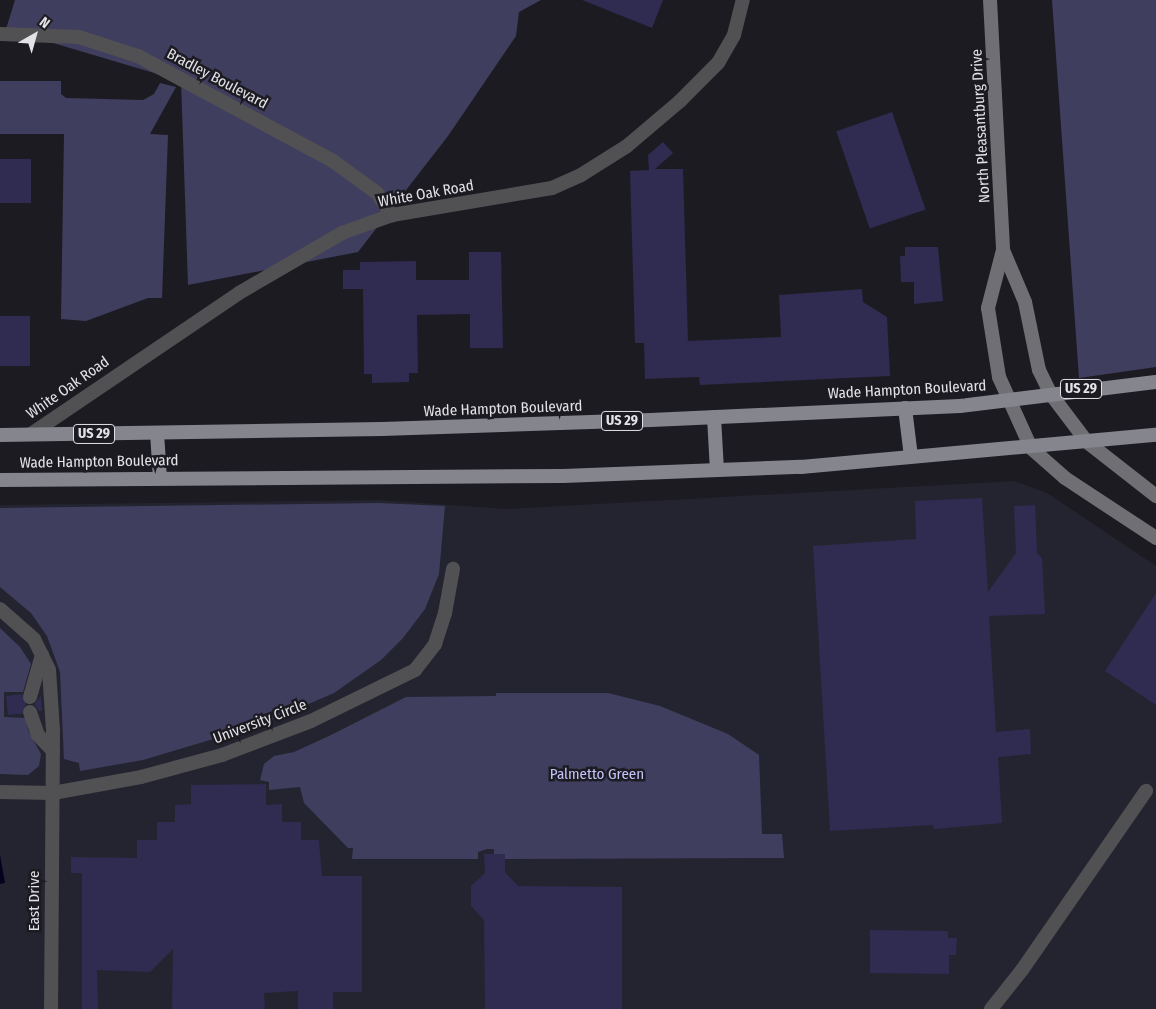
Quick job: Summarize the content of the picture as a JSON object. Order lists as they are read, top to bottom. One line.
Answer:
{"streets":{"main road":["North Pleasantburg Drive","US 29","Wade Hampton Boulevard"],"street":["Bradley Boulevard","White Oak Road","University Circle","East Drive"]},"crossings":[["Bradley Boulevard","White Oak Road"],["North Pleasantburg Drive","Wade Hampton Boulevard"],["White Oak Road","Wade Hampton Boulevard"],["University Circle","East Drive"]],"parks":["Palmetto Green"],"north":"top right"}
